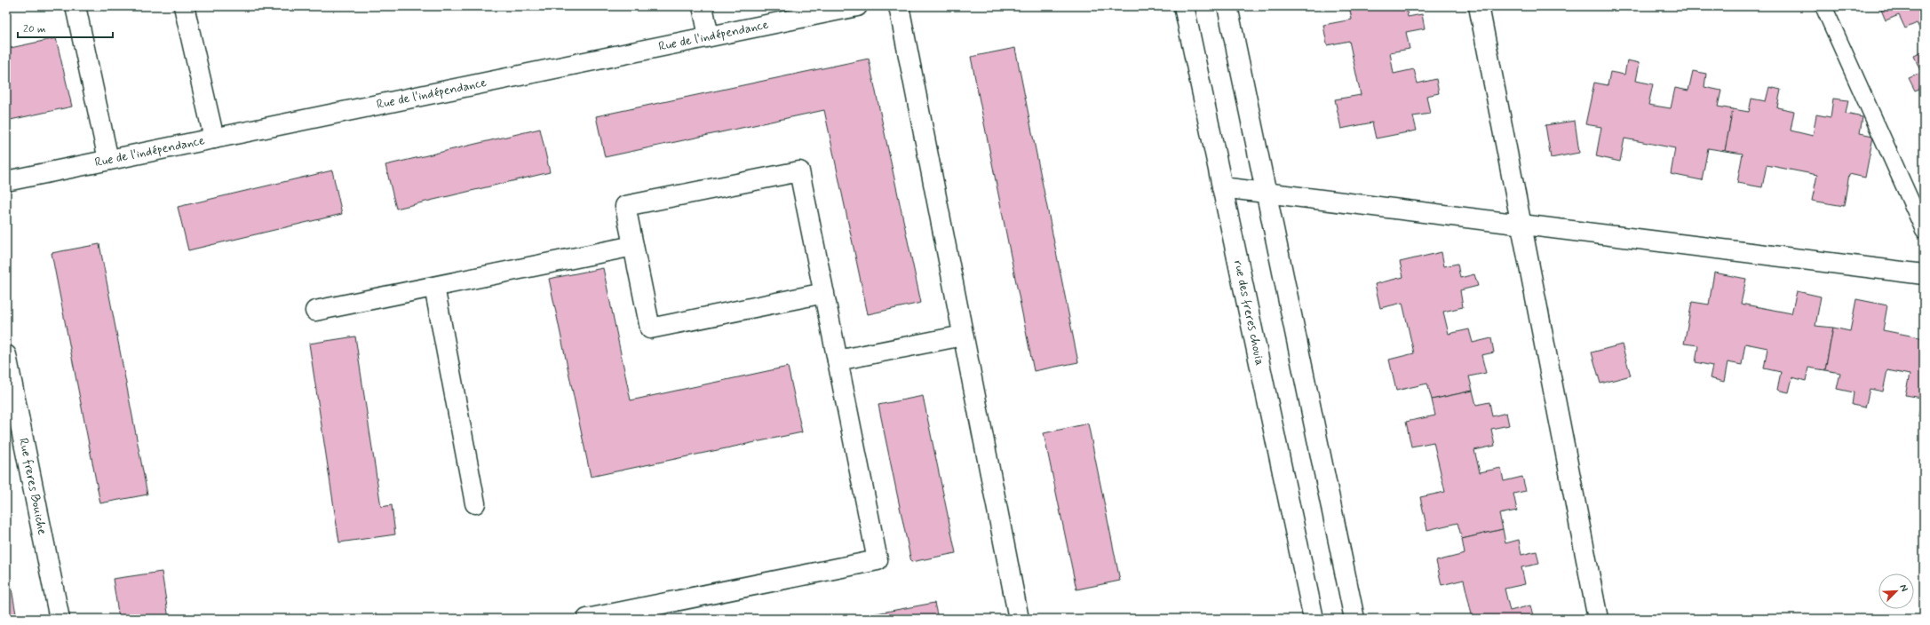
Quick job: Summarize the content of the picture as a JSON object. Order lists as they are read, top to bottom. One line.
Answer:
{"streets":{"street":["Rue de l'indépendance","rue des freres chouia","Rue freres Bouiche"]},"scale_bar":"20 m","north":"top right"}
